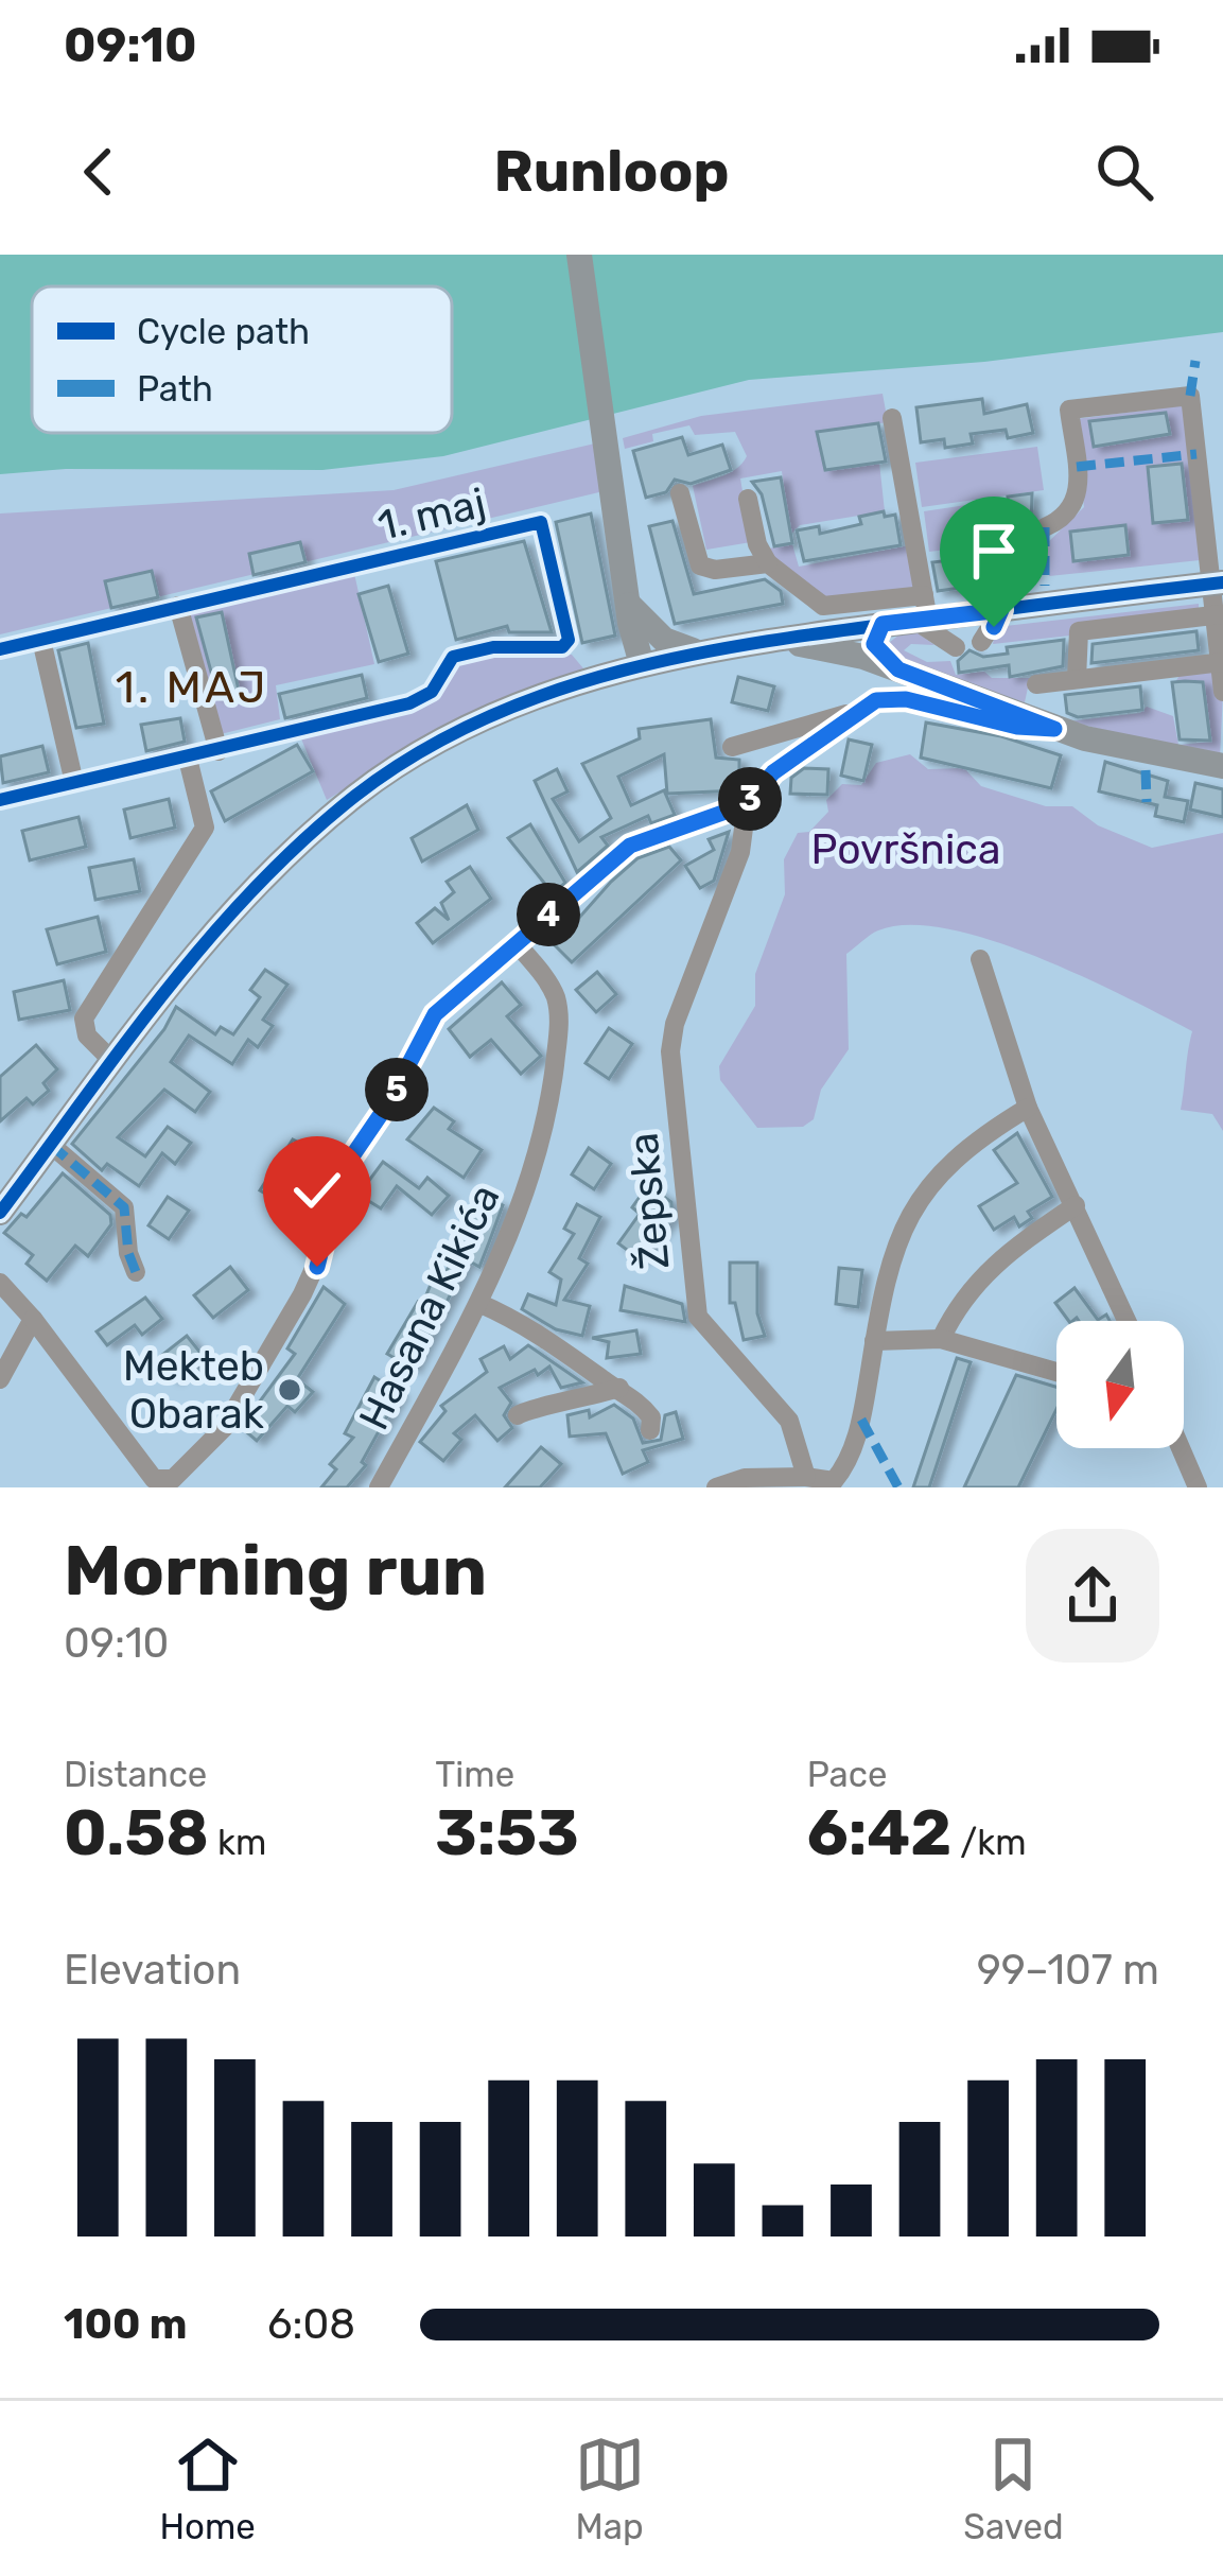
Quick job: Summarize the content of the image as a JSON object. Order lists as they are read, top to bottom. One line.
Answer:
{"streets":{"street":["1. maj","Žepska","Hasana Kikića"]},"districts":["1. MAJ"],"parks":["Površnica"],"places":["Mekteb Obarak"],"legend":["Cycle path","Path"],"north":"bottom","page":{"status":"09:10","header":"Runloop","pins":["3","4","5"],"heading":["Morning run","09:10"],"stats":[["Distance","0.58 km"],["Time","3:53"],["Pace","6:42 /km"]],"chart":["Elevation","99–107 m"],"list":[{"name":"100 m","note":"6:08"}],"tabs":["Home","Map","Saved"]}}
